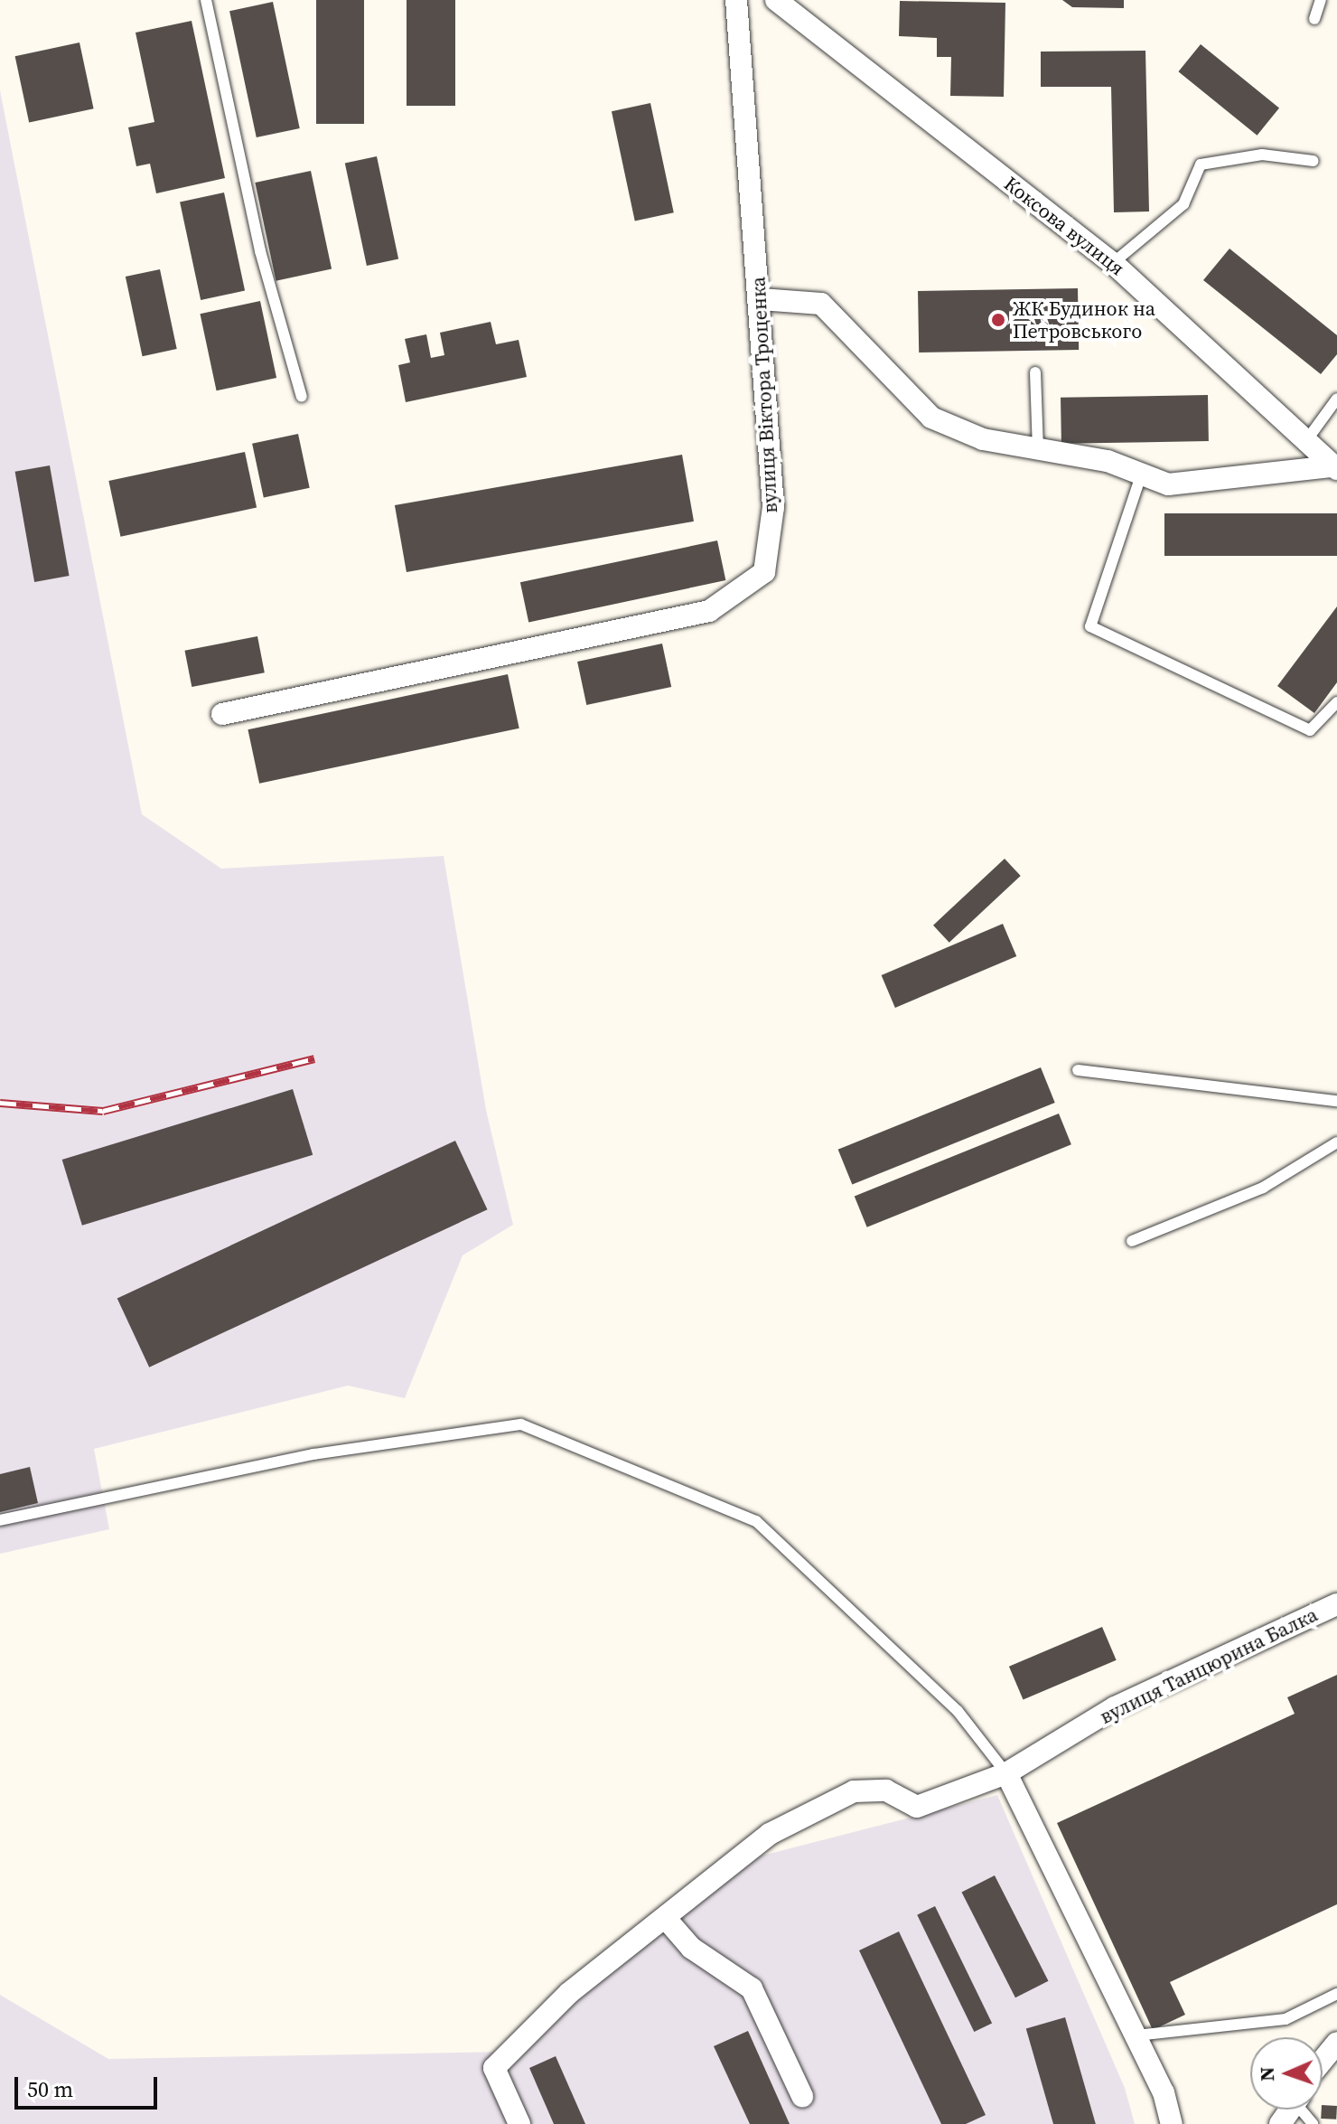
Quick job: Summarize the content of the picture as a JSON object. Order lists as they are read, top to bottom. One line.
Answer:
{"streets":{"street":["Коксова вулиця","вулиця Віктора Троценка","вулиця Танцюрина Балка"]},"places":["ЖК Будинок на Петровського"],"scale_bar":"50 m","north":"left"}
